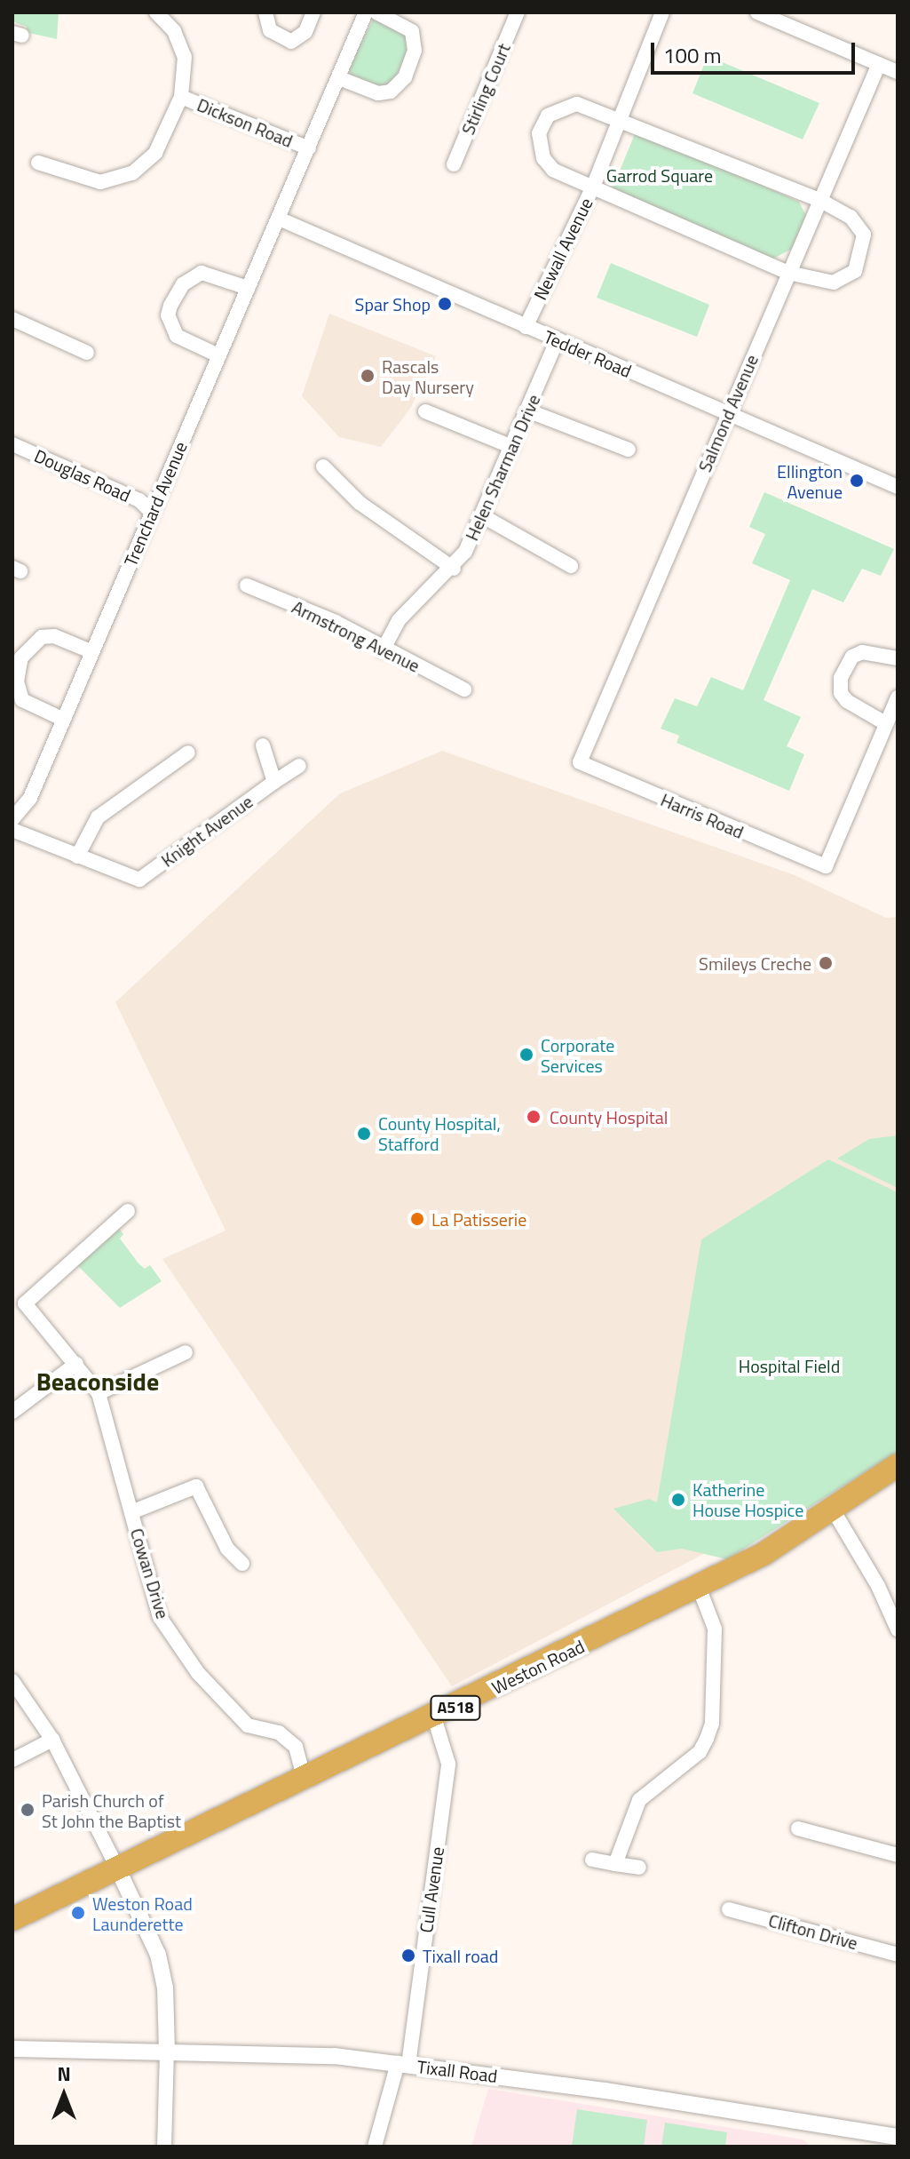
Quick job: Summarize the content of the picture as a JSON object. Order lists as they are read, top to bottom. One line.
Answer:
{"streets":{"highway":["Weston Road","A518"],"street":["Stirling Court","Dickson Road","Newall Avenue","Tedder Road","Salmond Avenue","Helen Sharman Drive","Douglas Road","Trenchard Avenue","Armstrong Avenue","Harris Road","Knight Avenue","Cowan Drive","Cull Avenue","Clifton Drive","Tixall Road"]},"crossings":[["Dickson Road","Trenchard Avenue"],["Newall Avenue","Tedder Road"],["Tedder Road","Salmond Avenue"],["Tedder Road","Helen Sharman Drive"],["Tedder Road","Trenchard Avenue"],["Salmond Avenue","Harris Road"],["Helen Sharman Drive","Armstrong Avenue"],["Douglas Road","Trenchard Avenue"],["Cowan Drive","Weston Road"],["Weston Road","Cull Avenue"],["Cull Avenue","Tixall Road"]],"districts":["Beaconside"],"parks":["Garrod Square","Hospital Field"],"places":["Spar Shop","Rascals Day Nursery","Ellington Avenue","Smileys Creche","Corporate Services","County Hospital","County Hospital, Stafford","La Patisserie","Katherine House Hospice","Parish Church of St John the Baptist","Weston Road Launderette","Tixall road"],"scale_bar":"100 m","north":"top"}
